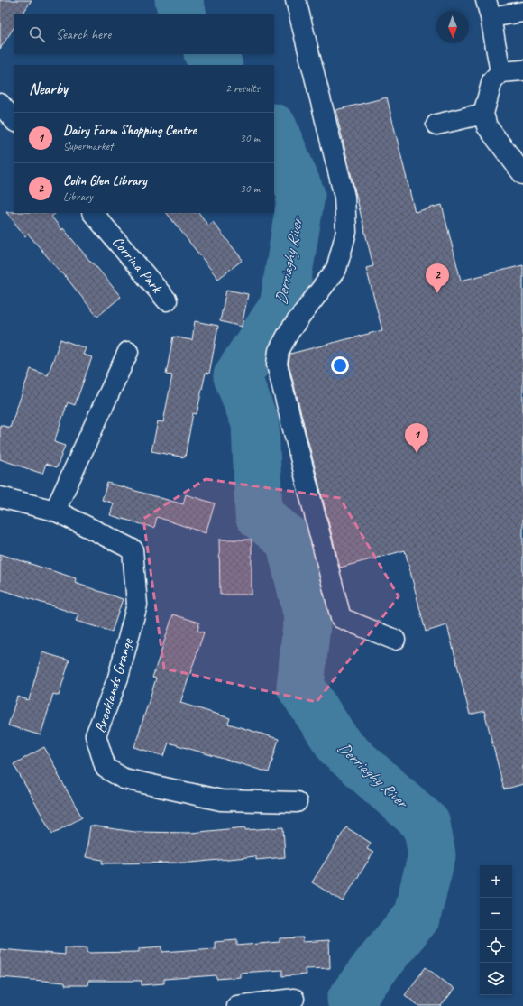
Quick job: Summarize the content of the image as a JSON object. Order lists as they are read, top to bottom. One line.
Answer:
{"streets":{"street":["Corrina Park","Brooklands Grange"]},"water":["Derriaghy River"],"north":"bottom","page":{"search":"Search here","heading":["Nearby","2 results"],"list":[{"mark":"1","name":"Dairy Farm Shopping Centre","note":"Supermarket","value":"30 m"},{"mark":"2","name":"Colin Glen Library","note":"Library","value":"30 m"}],"pins":["2","1"],"map_buttons":["+","−"]}}
